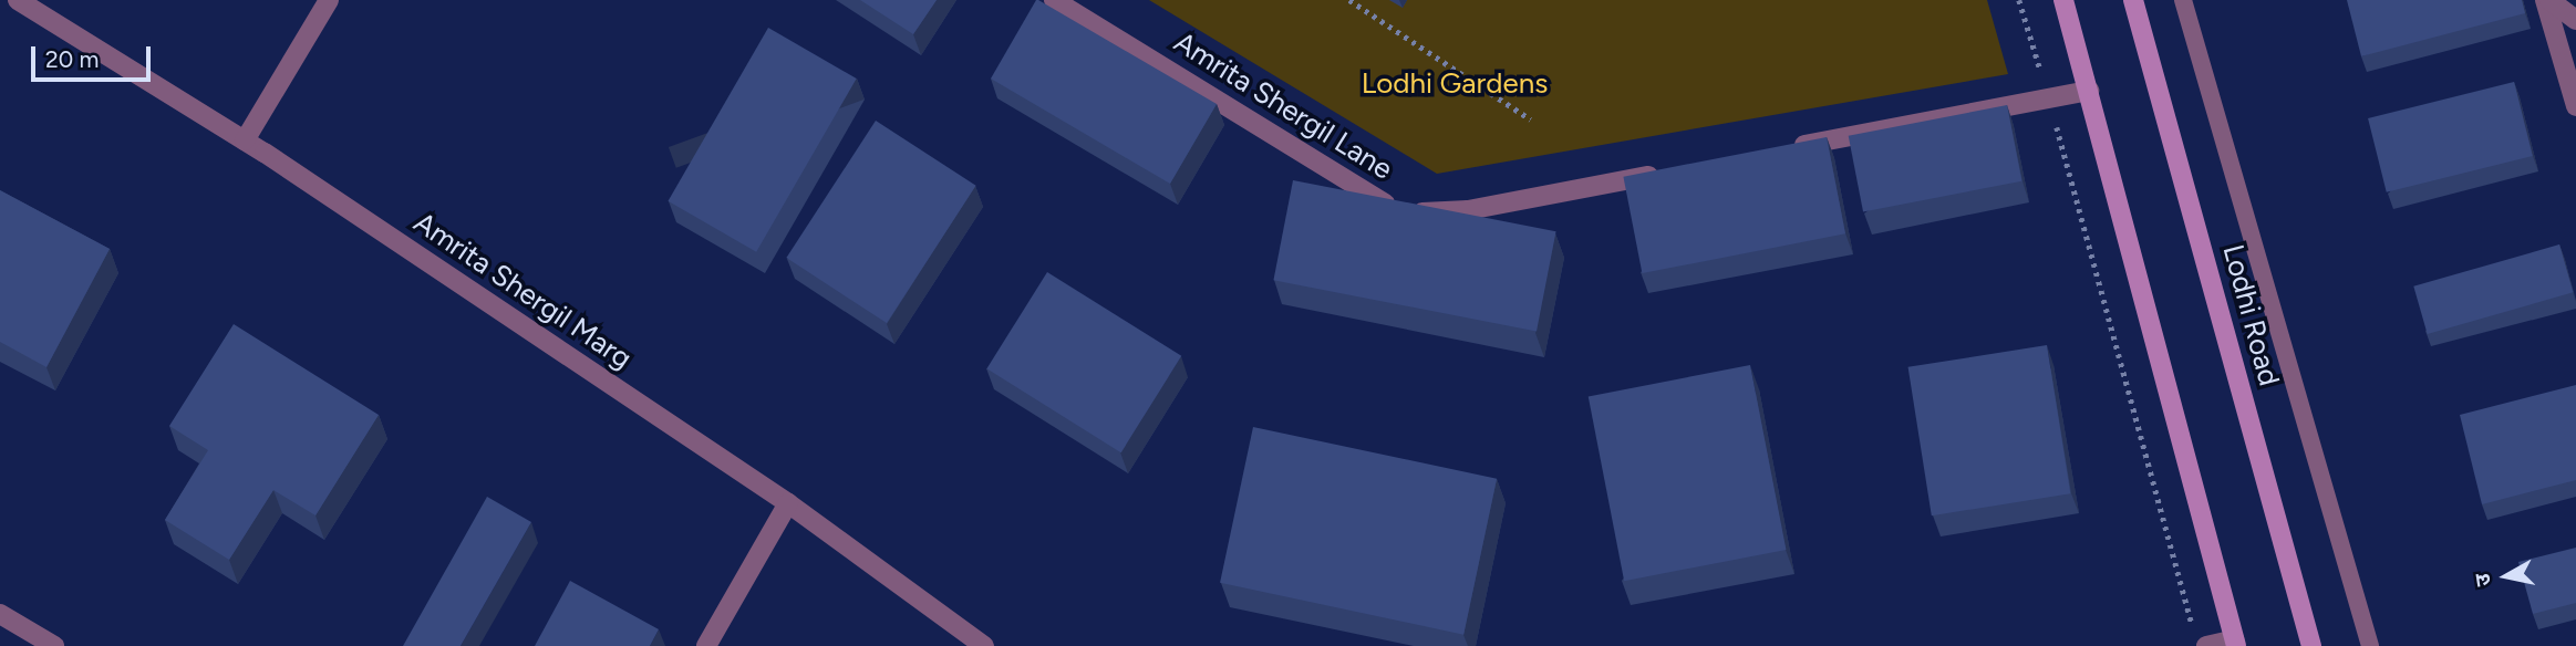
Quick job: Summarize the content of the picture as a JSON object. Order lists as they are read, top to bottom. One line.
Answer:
{"streets":{"main road":["Lodhi Road"],"street":["Amrita Shergil Lane","Amrita Shergil Marg"]},"parks":["Lodhi Gardens"],"scale_bar":"20 m","north":"left"}
